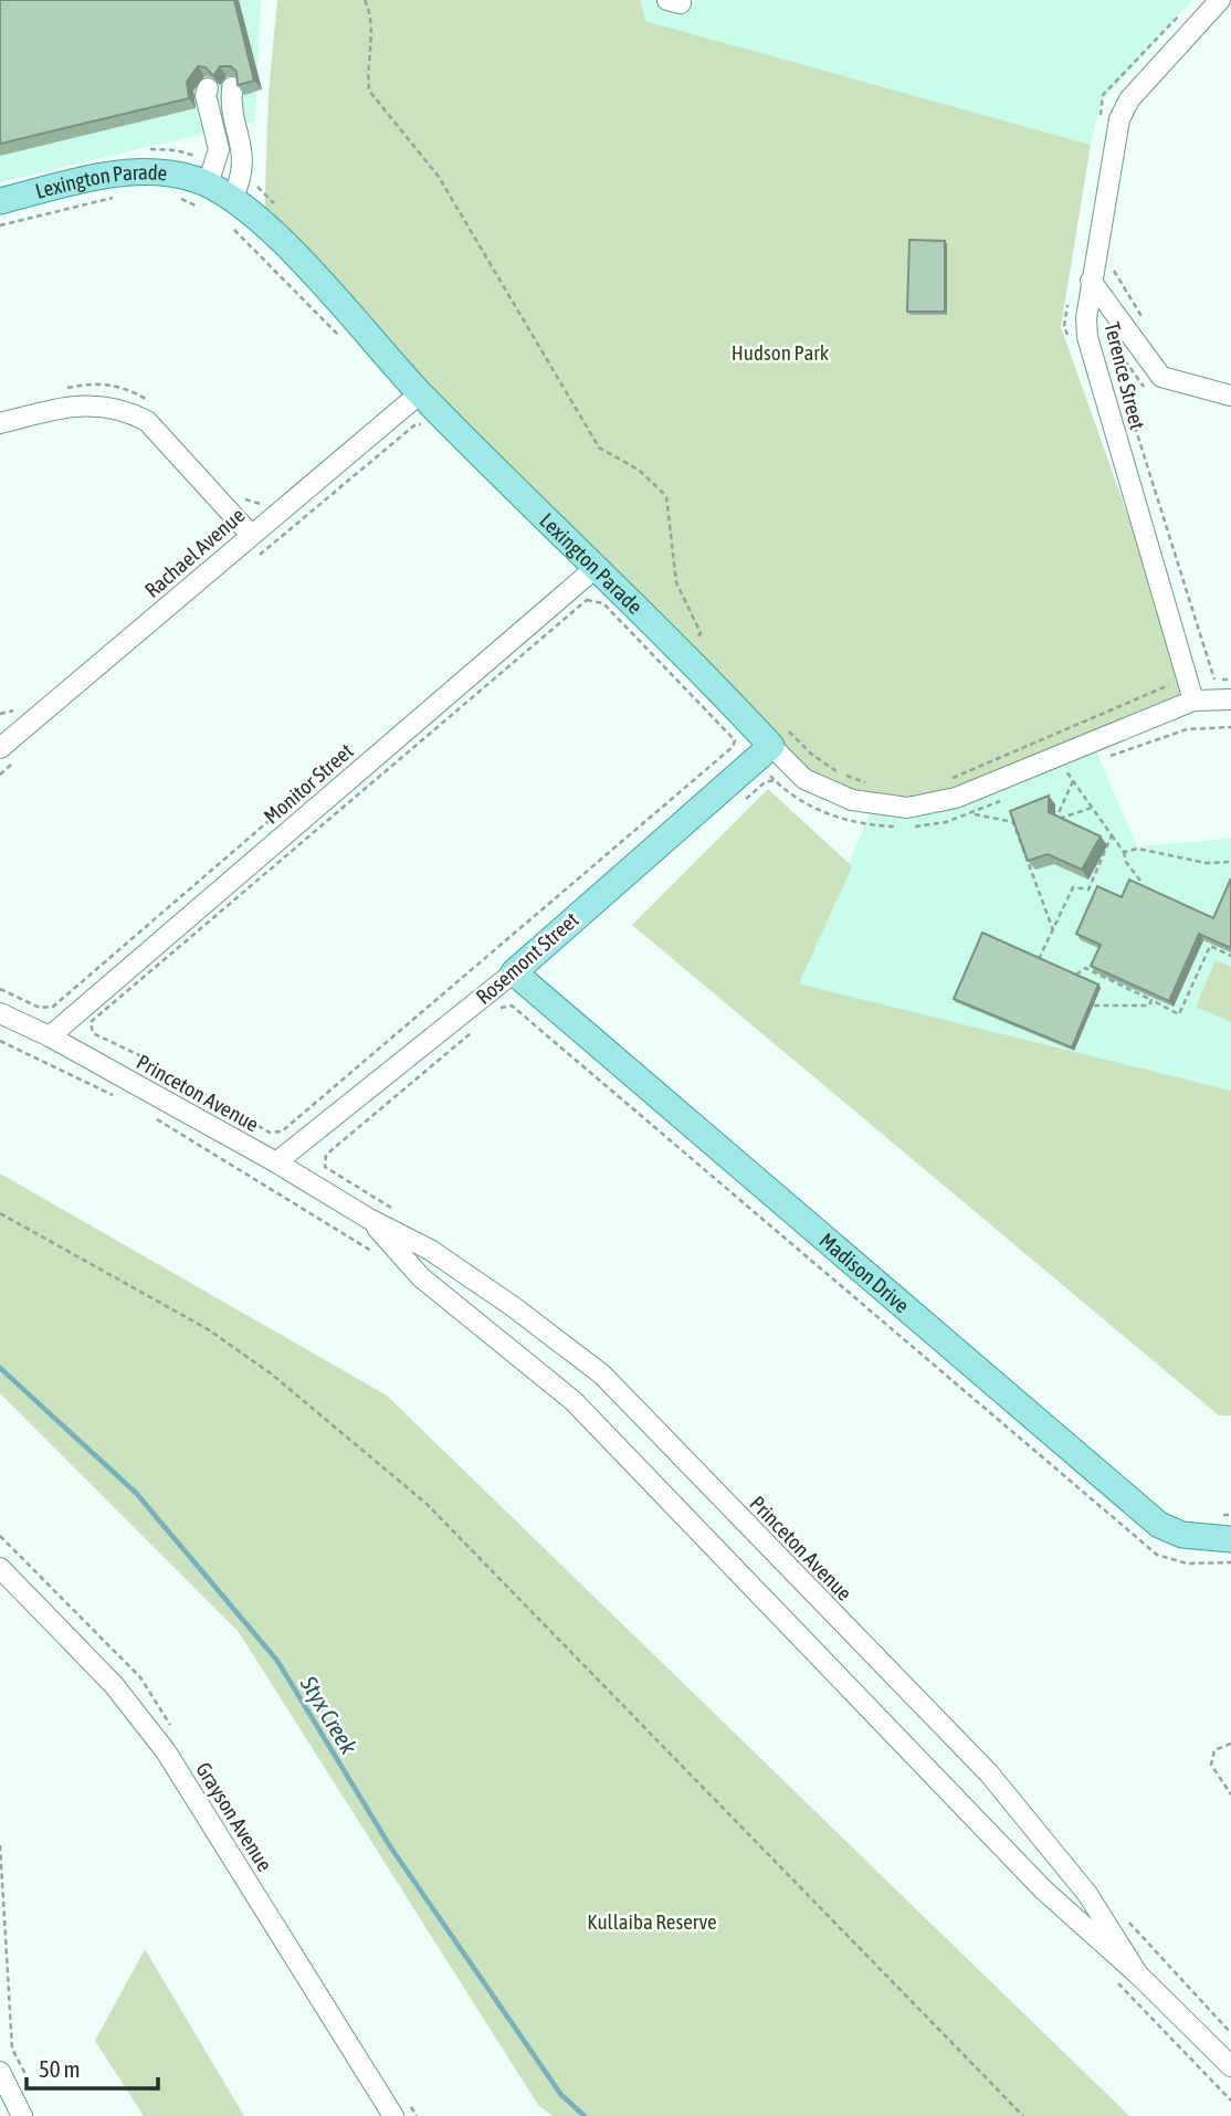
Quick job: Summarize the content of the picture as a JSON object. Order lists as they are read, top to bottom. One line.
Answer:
{"streets":{"main road":["Lexington Parade","Rosemont Street","Madison Drive"],"street":["Terence Street","Rachael Avenue","Monitor Street","Princeton Avenue","Grayson Avenue"]},"crossings":[["Lexington Parade","Terence Street"],["Lexington Parade","Rachael Avenue"],["Lexington Parade","Monitor Street"],["Lexington Parade","Rosemont Street"],["Monitor Street","Princeton Avenue"],["Rosemont Street","Princeton Avenue"],["Rosemont Street","Madison Drive"]],"water":["Styx Creek"],"parks":["Hudson Park","Kullaiba Reserve"],"scale_bar":"50 m"}
